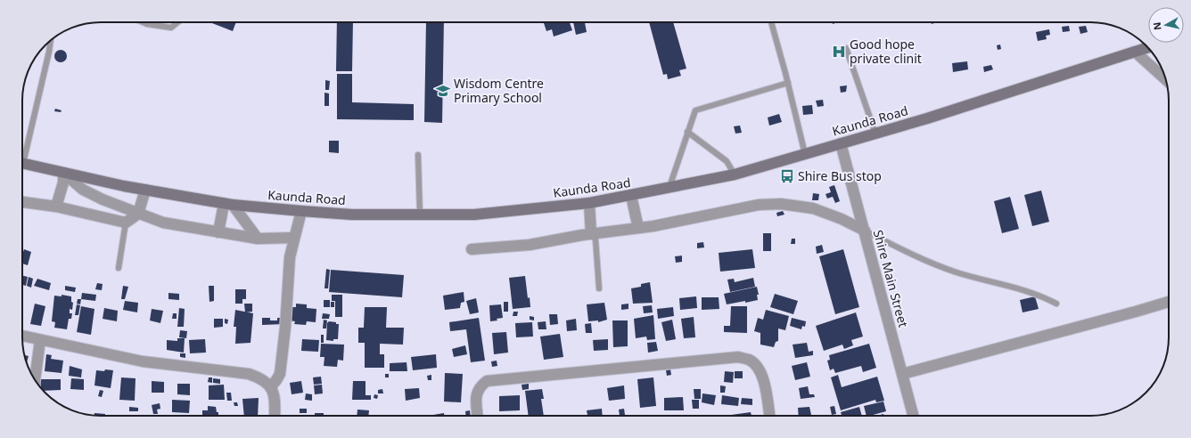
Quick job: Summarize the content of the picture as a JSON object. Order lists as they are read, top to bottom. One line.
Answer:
{"streets":{"main road":["Kaunda Road"],"street":["Shire Main Street"]},"crossings":[["Kaunda Road","Shire Main Street"]],"places":{"hospital":["Good hope private clinit"],"school or university":["Wisdom Centre Primary School"],"bus stop":["Shire Bus stop"]},"north":"left"}
